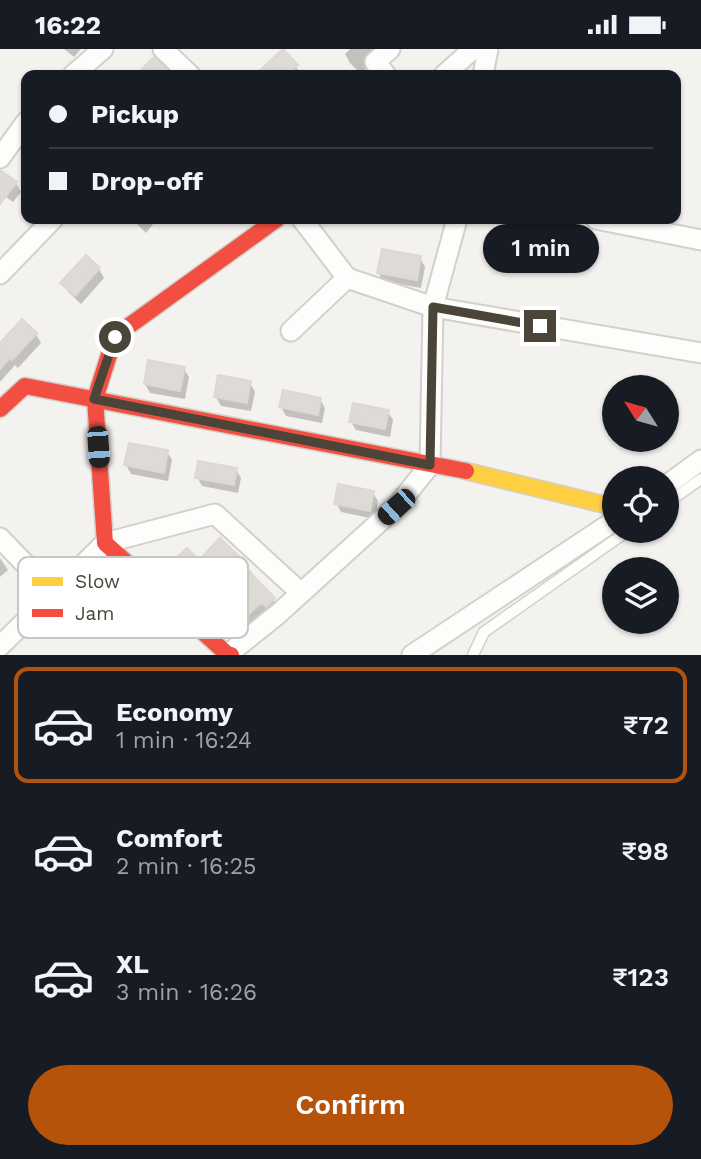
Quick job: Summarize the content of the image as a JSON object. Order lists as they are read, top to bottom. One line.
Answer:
{"legend":["Slow","Jam"],"north":"top left","page":{"status":"16:22","banner":["Pickup","Drop-off"],"bubble":"1 min","list":[{"name":"Economy","note":"1 min · 16:24","value":"₹72"},{"name":"Comfort","note":"2 min · 16:25","value":"₹98"},{"name":"XL","note":"3 min · 16:26","value":"₹123"}],"buttons":"Confirm"}}
